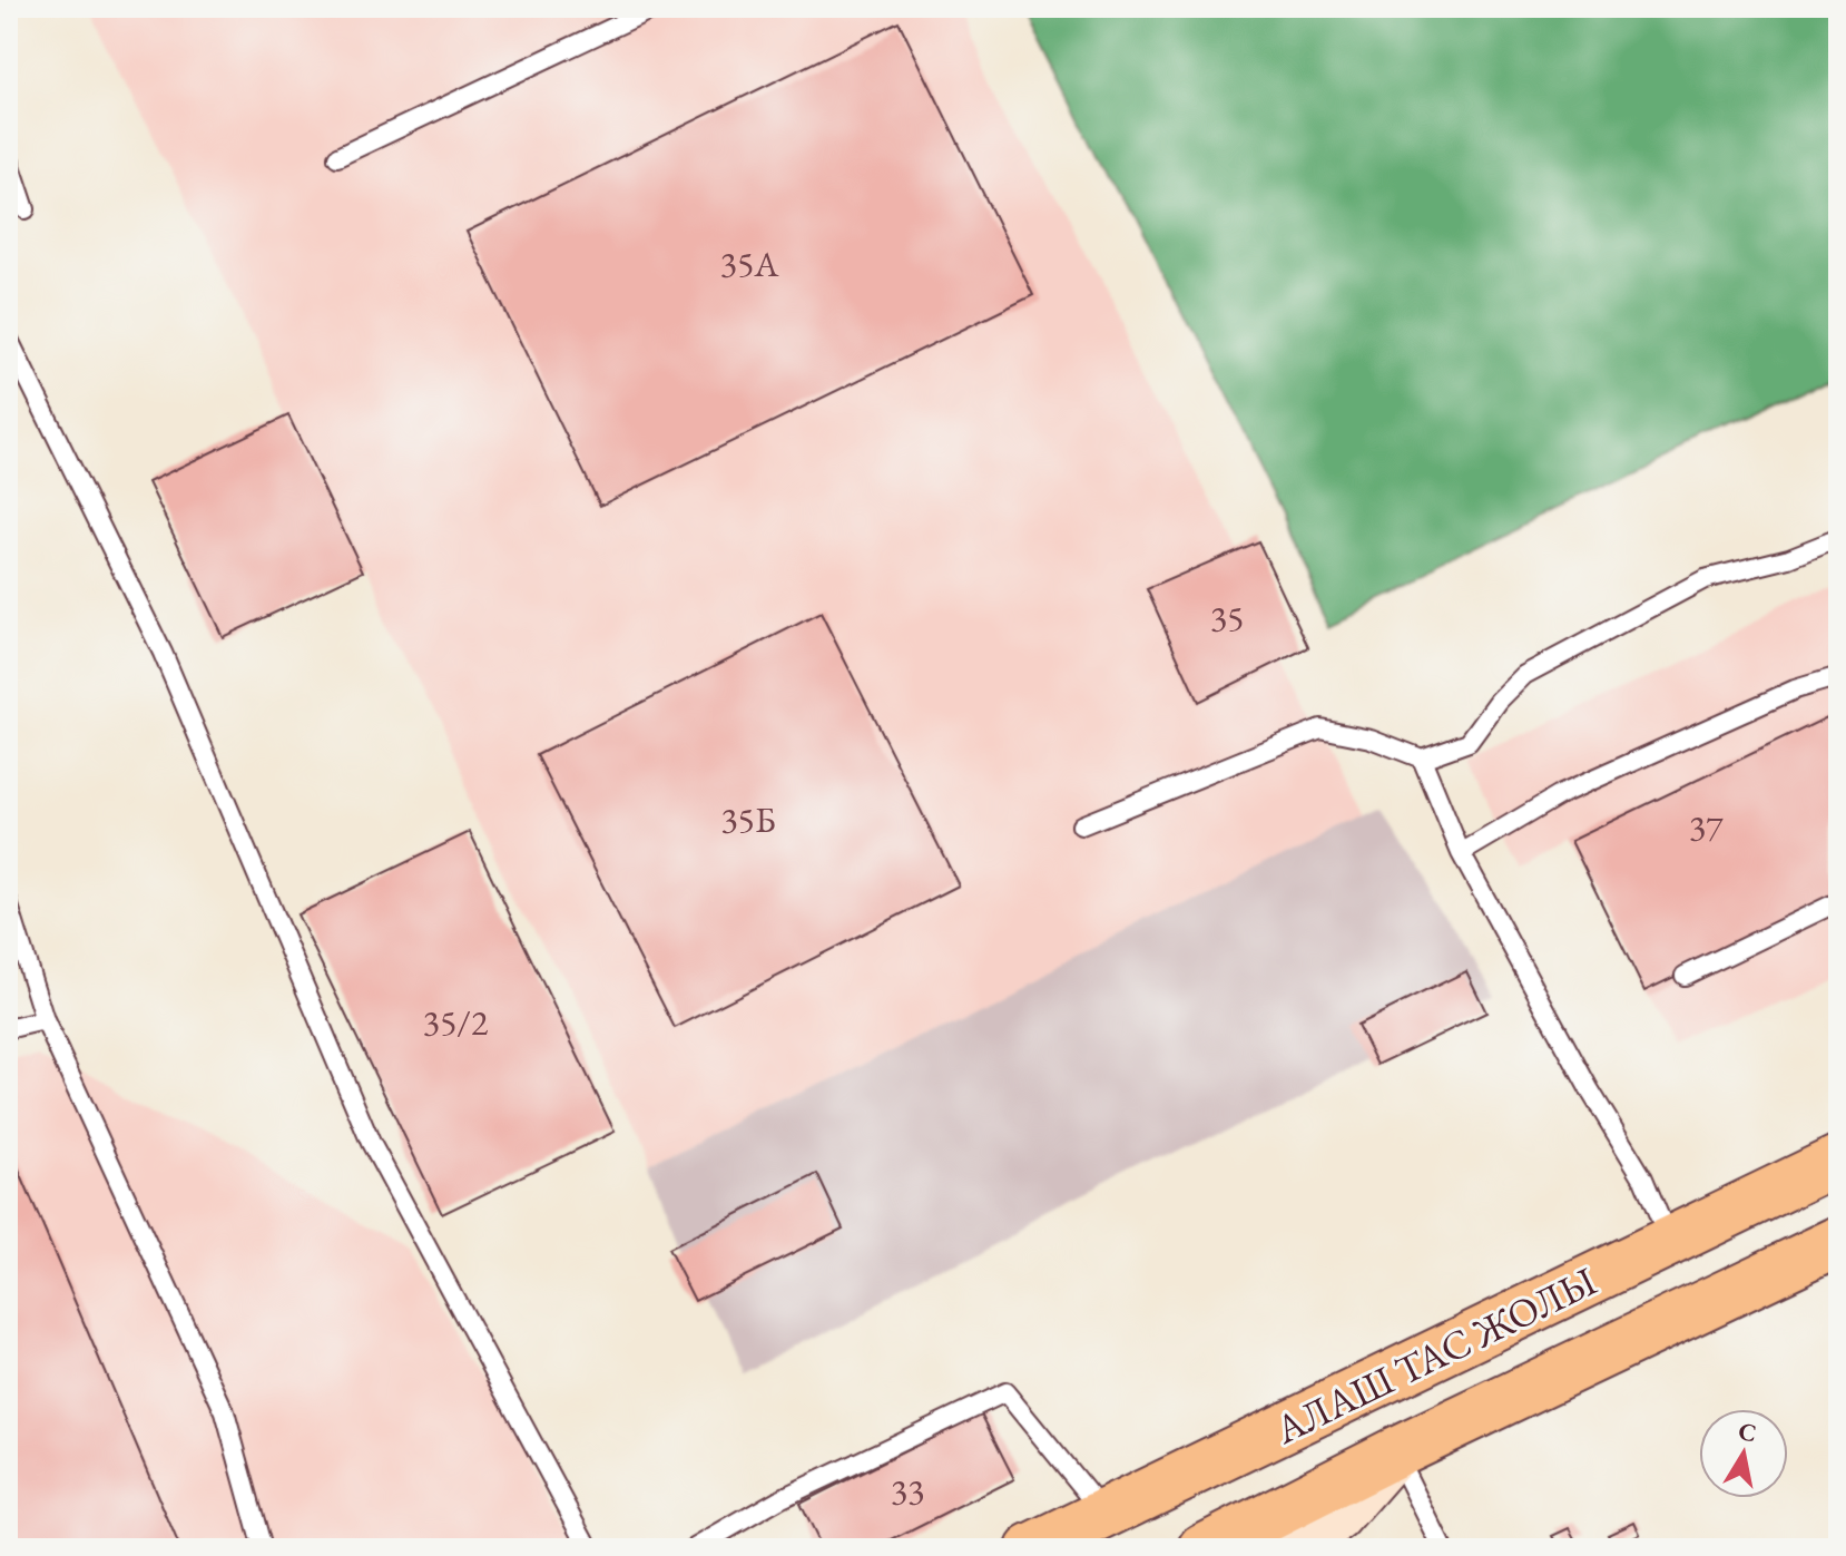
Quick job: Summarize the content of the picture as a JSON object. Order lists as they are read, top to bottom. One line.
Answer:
{"streets":{"main road":["АЛАШ ТАС ЖОЛЫ"]},"house_numbers":["35А","35","35Б","37","35/2","33"],"north":"top"}
